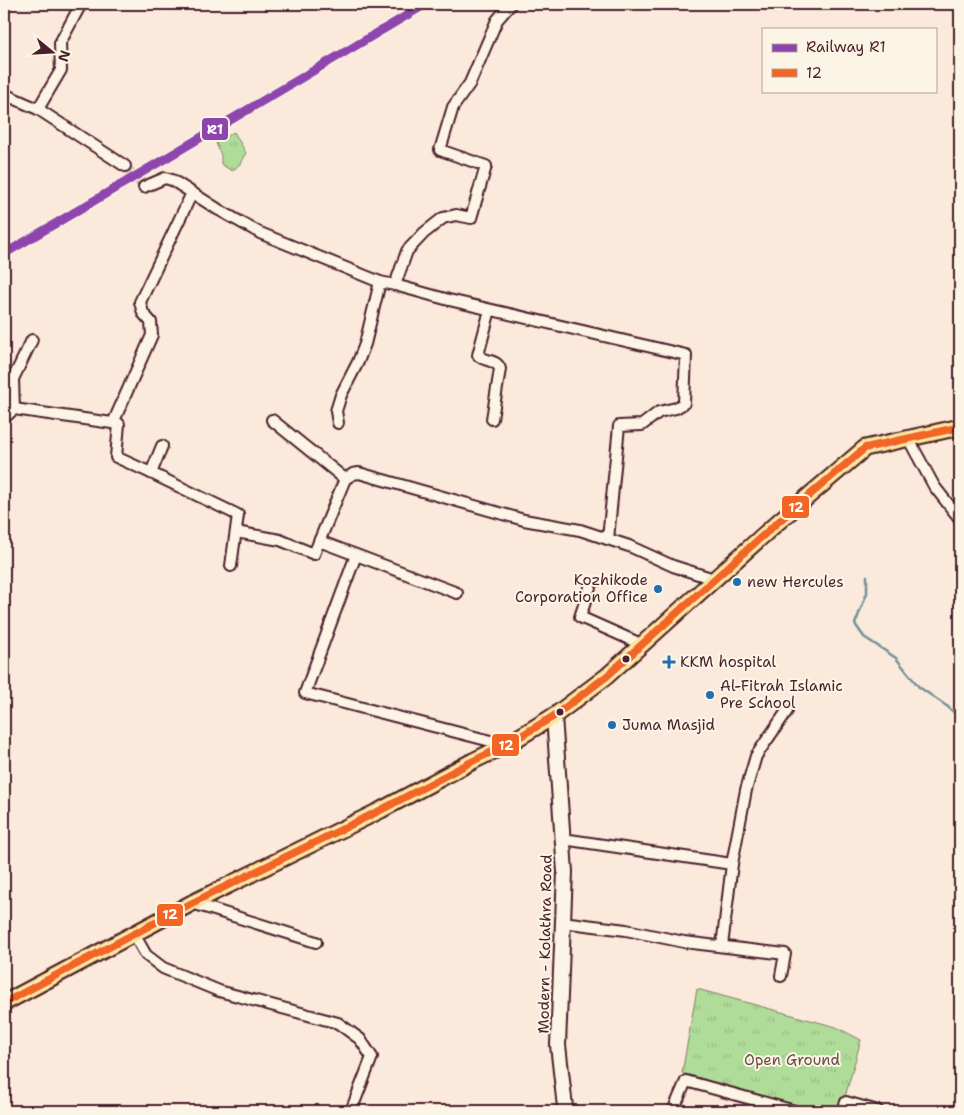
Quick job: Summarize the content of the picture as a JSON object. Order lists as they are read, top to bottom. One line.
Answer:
{"streets":{"main road":["Modern - Kolathra Road"]},"parks":["Open Ground"],"places":{"other":["new Hercules","Kozhikode Corporation Office","Al-Fitrah Islamic Pre School","Juma Masjid"],"health":["KKM hospital"]},"lines":["rail line R1","transit line 12"],"legend":["Railway R1","12"],"north":"right"}
